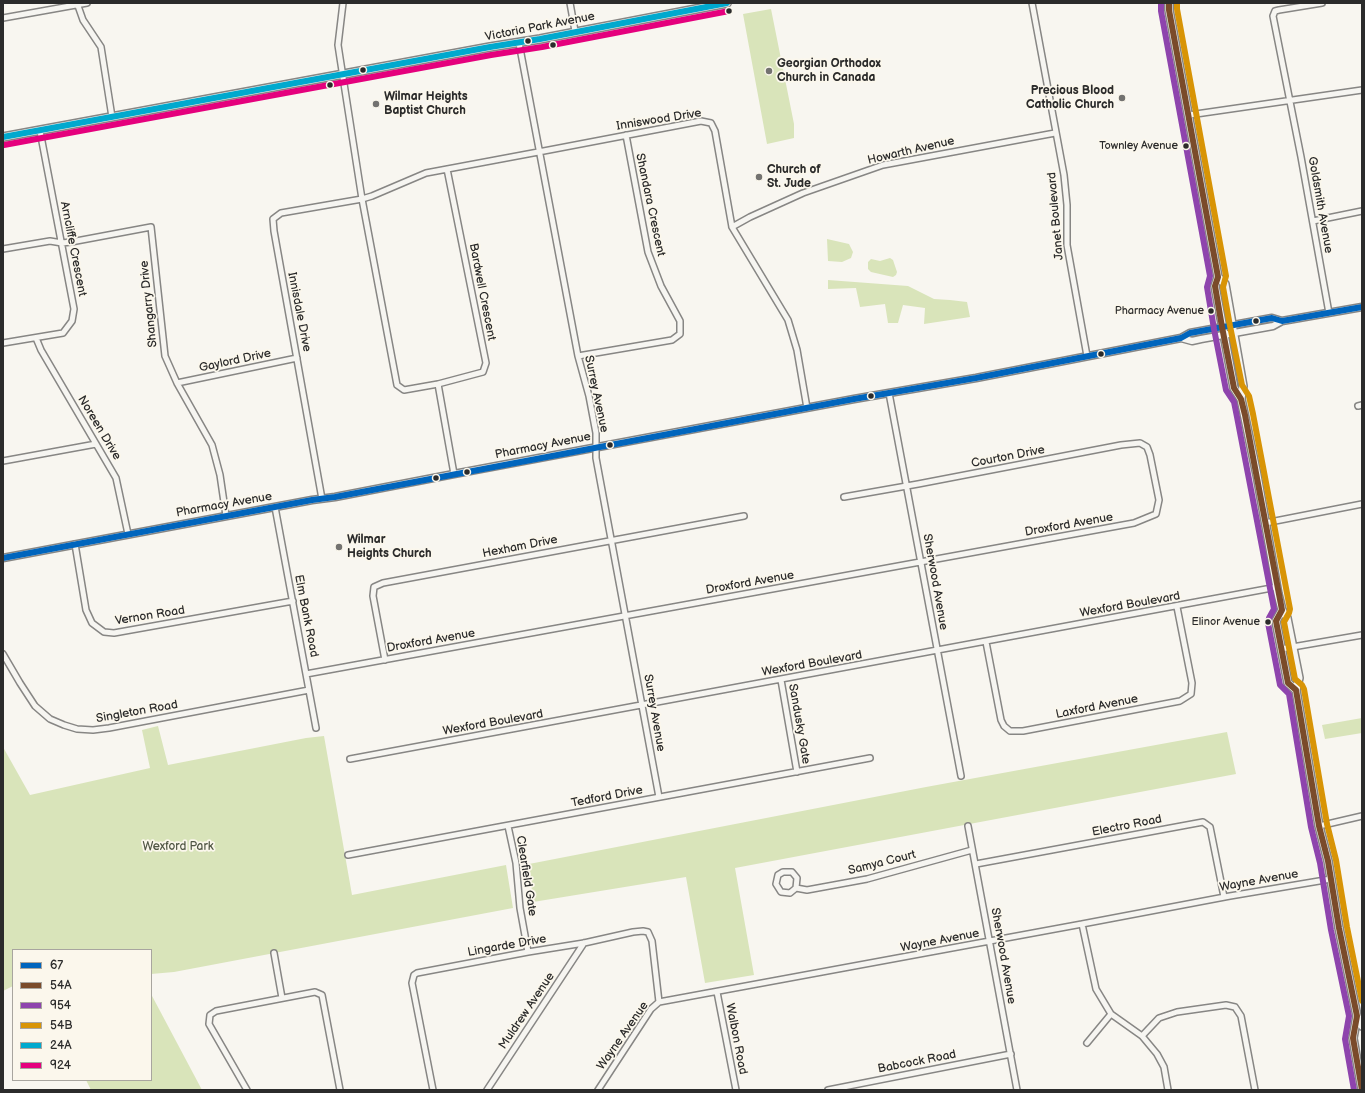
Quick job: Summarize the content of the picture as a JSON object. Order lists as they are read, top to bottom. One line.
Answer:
{"streets":{"main road":["Victoria Park Avenue"],"street":["Inniswood Drive","Howarth Avenue","Shandara Crescent","Goldsmith Avenue","Janet Boulevard","Arncliffe Crescent","Bardwell Crescent","Shangarry Drive","Innisdale Drive","Gaylord Drive","Surrey Avenue","Noreen Drive","Pharmacy Avenue","Courton Drive","Droxford Avenue","Hexham Drive","Sherwood Avenue","Wexford Boulevard","Vernon Road","Elm Bank Road","Laxford Avenue","Singleton Road","Sandusky Gate","Tedford Drive","Electro Road","Samya Court","Clearfield Gate","Wayne Avenue","Lingarde Drive","Muldrew Avenue","Walbon Road","Babcock Road"]},"crossings":[["Victoria Park Avenue","Arncliffe Crescent"],["Victoria Park Avenue","Surrey Avenue"],["Inniswood Drive","Howarth Avenue"],["Inniswood Drive","Shandara Crescent"],["Inniswood Drive","Bardwell Crescent"],["Inniswood Drive","Innisdale Drive"],["Inniswood Drive","Surrey Avenue"],["Inniswood Drive","Pharmacy Avenue"],["Howarth Avenue","Janet Boulevard"],["Shandara Crescent","Surrey Avenue"],["Goldsmith Avenue","Pharmacy Avenue"],["Janet Boulevard","Pharmacy Avenue"],["Arncliffe Crescent","Shangarry Drive"],["Arncliffe Crescent","Noreen Drive"],["Shangarry Drive","Gaylord Drive"],["Shangarry Drive","Pharmacy Avenue"],["Innisdale Drive","Gaylord Drive"],["Innisdale Drive","Pharmacy Avenue"],["Surrey Avenue","Pharmacy Avenue"],["Surrey Avenue","Droxford Avenue"],["Surrey Avenue","Hexham Drive"],["Surrey Avenue","Wexford Boulevard"],["Surrey Avenue","Tedford Drive"],["Noreen Drive","Pharmacy Avenue"],["Pharmacy Avenue","Sherwood Avenue"],["Pharmacy Avenue","Vernon Road"],["Pharmacy Avenue","Elm Bank Road"],["Courton Drive","Droxford Avenue"],["Courton Drive","Sherwood Avenue"],["Droxford Avenue","Hexham Drive"],["Droxford Avenue","Sherwood Avenue"],["Droxford Avenue","Elm Bank Road"],["Sherwood Avenue","Wexford Boulevard"],["Sherwood Avenue","Electro Road"],["Sherwood Avenue","Samya Court"],["Sherwood Avenue","Wayne Avenue"],["Sherwood Avenue","Babcock Road"],["Wexford Boulevard","Laxford Avenue"],["Wexford Boulevard","Sandusky Gate"],["Vernon Road","Elm Bank Road"],["Elm Bank Road","Singleton Road"],["Sandusky Gate","Tedford Drive"],["Tedford Drive","Clearfield Gate"],["Electro Road","Wayne Avenue"],["Clearfield Gate","Lingarde Drive"],["Wayne Avenue","Lingarde Drive"],["Wayne Avenue","Walbon Road"],["Lingarde Drive","Muldrew Avenue"]],"parks":["Wexford Park"],"places":["Georgian Orthodox Church in Canada","Precious Blood Catholic Church","Wilmar Heights Baptist Church","Townley Avenue","Church of St. Jude","Pharmacy Avenue","Wilmar Heights Church","Elinor Avenue"],"lines":["transit line 54A","transit line 954","transit line 54B","transit line 24A","transit line 924","transit line 67"],"legend":["67","54A","954","54B","24A","924"]}
